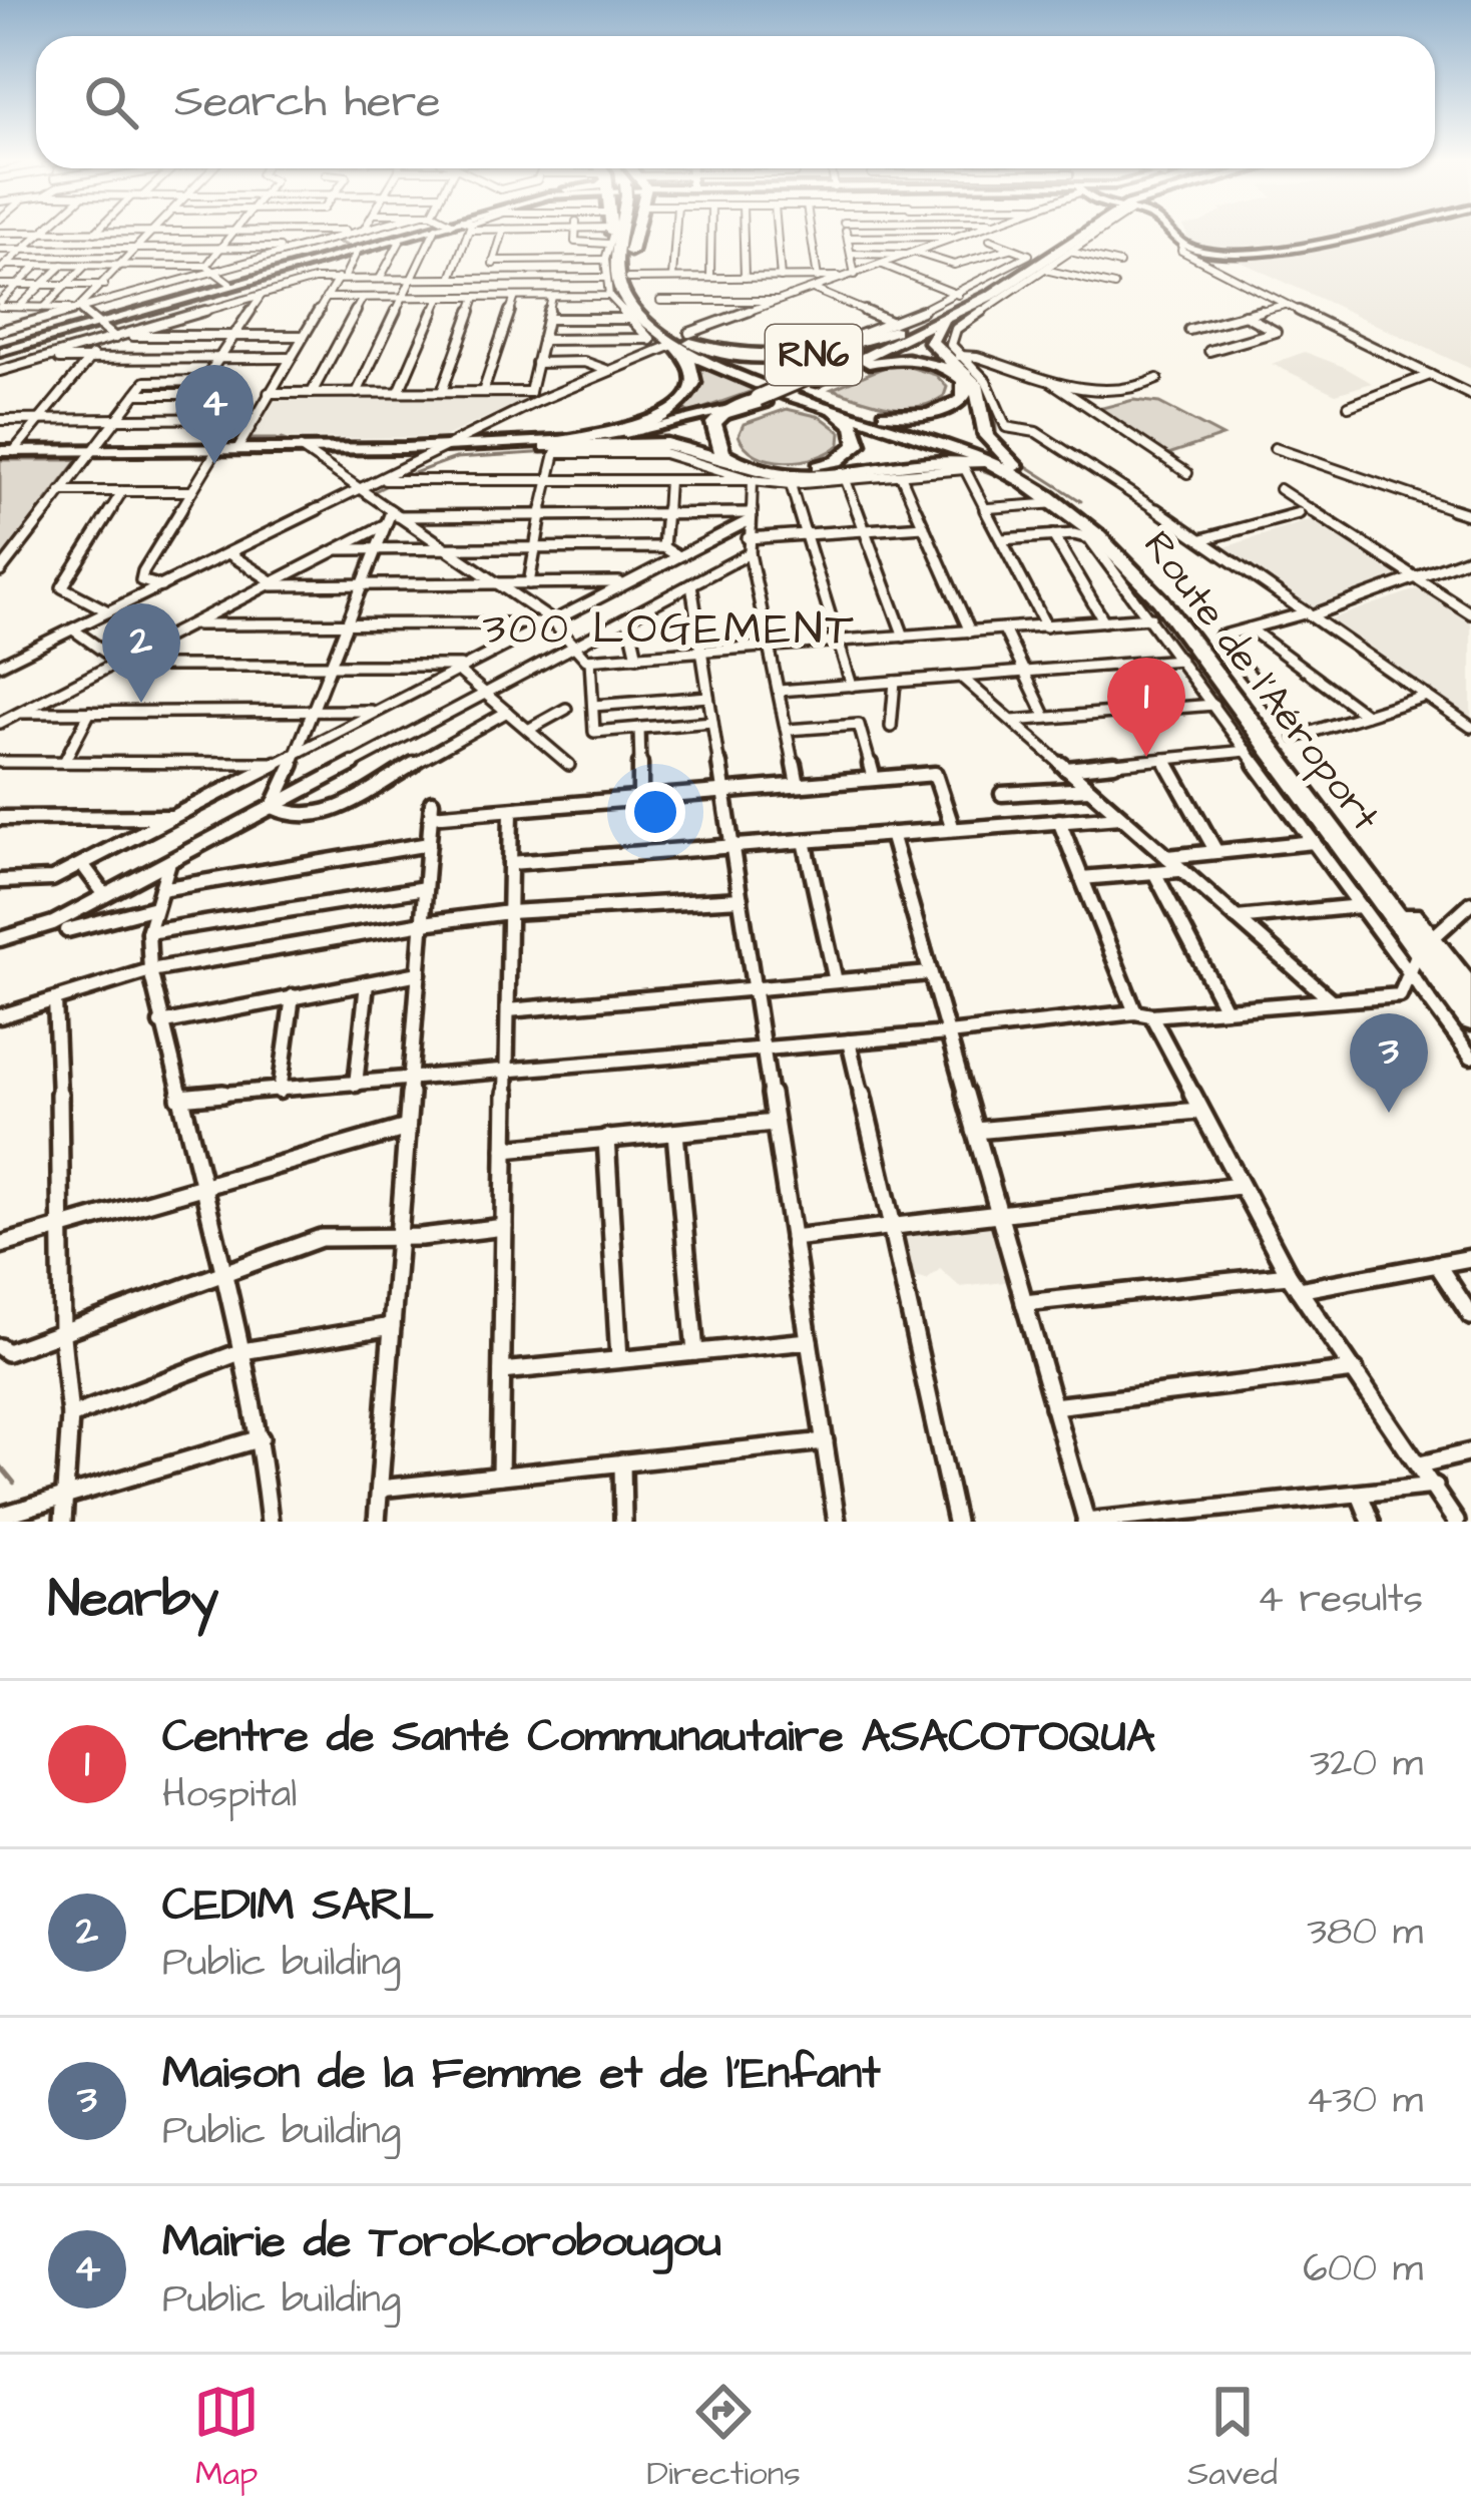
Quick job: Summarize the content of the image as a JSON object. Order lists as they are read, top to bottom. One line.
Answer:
{"streets":{"highway":["RN6","Route de l'Aéroport"]},"crossings":[["RN6","Route de l'Aéroport"]],"districts":["300 LOGEMENT"],"page":{"search":"Search here","pins":["4","2","1","3"],"heading":["Nearby","4 results"],"list":[{"mark":"1","name":"Centre de Santé Communautaire ASACOTOQUA","note":"Hospital","value":"320 m"},{"mark":"2","name":"CEDIM SARL","note":"Public building","value":"380 m"},{"mark":"3","name":"Maison de la Femme et de l'Enfant","note":"Public building","value":"430 m"},{"mark":"4","name":"Mairie de Torokorobougou","note":"Public building","value":"600 m"}],"nav":["Map","Directions","Saved"]}}
